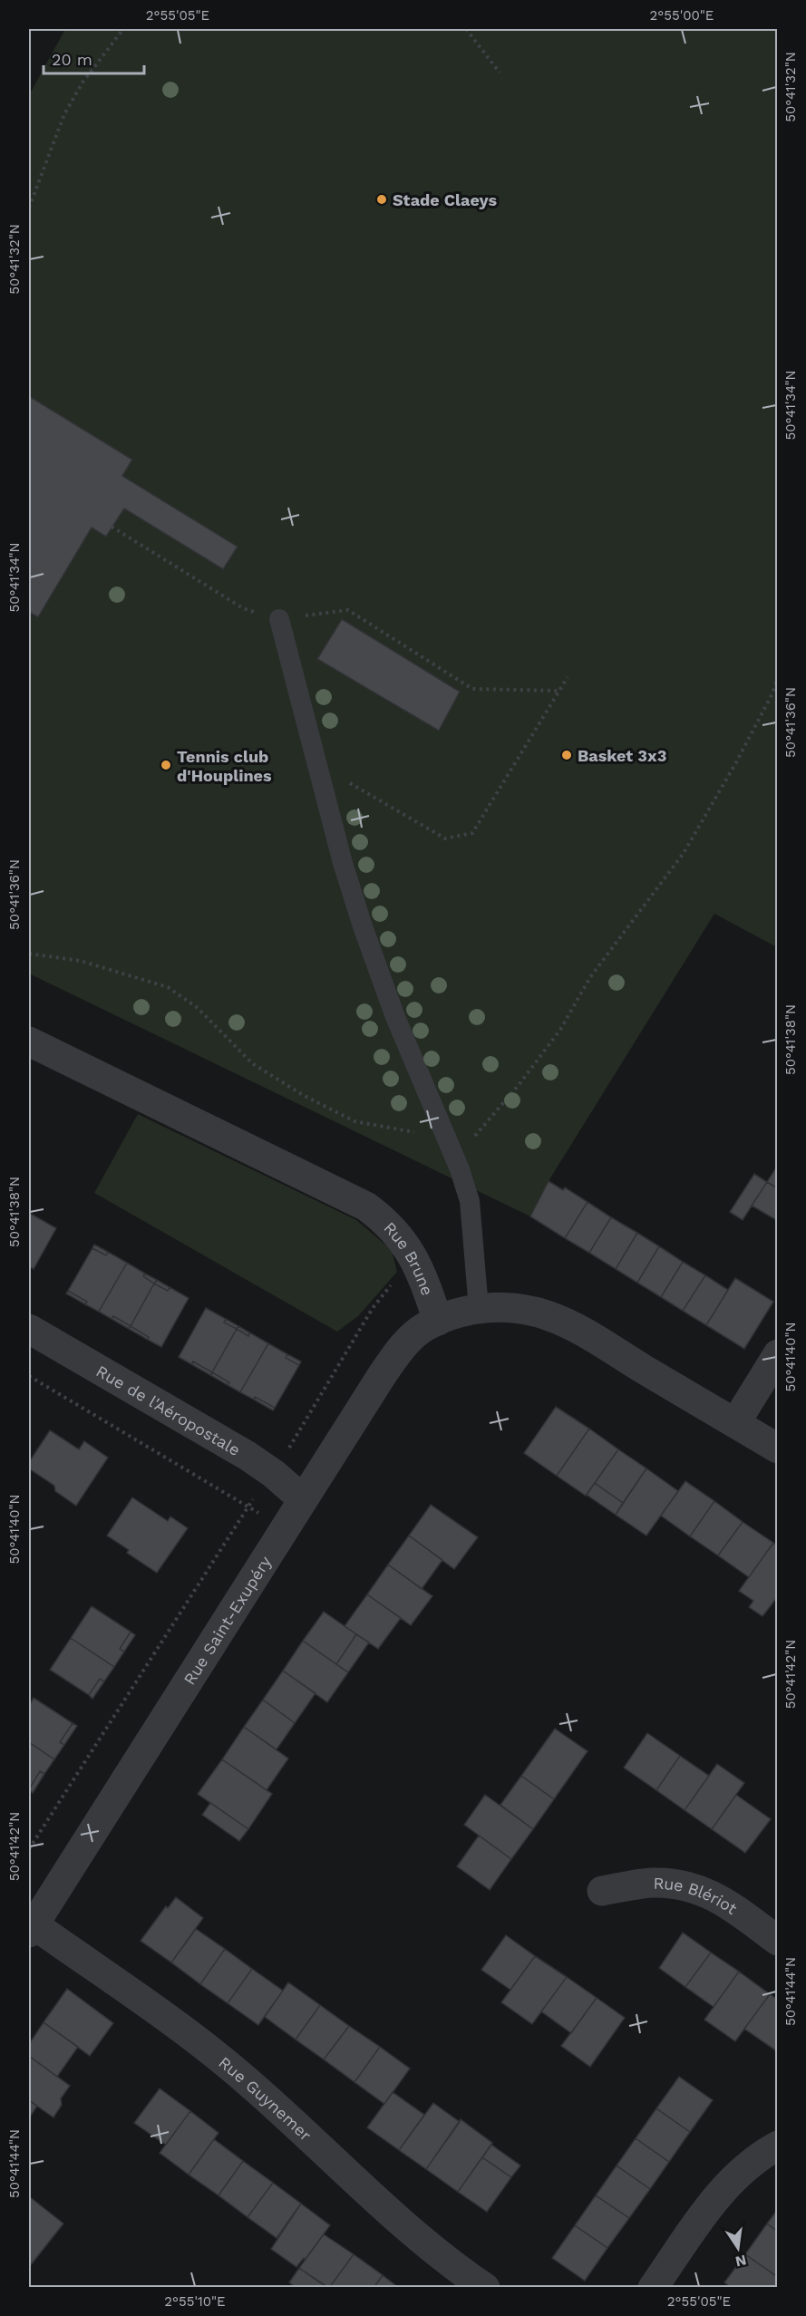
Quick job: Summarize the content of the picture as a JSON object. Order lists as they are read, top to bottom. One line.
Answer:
{"streets":{"street":["Rue Brune","Rue de l'Aéropostale","Rue Saint-Exupéry","Rue Blériot","Rue Guynemer"]},"crossings":[["Rue Brune","Rue Saint-Exupéry"],["Rue de l'Aéropostale","Rue Saint-Exupéry"],["Rue Saint-Exupéry","Rue Guynemer"]],"places":["Stade Claeys","Basket 3x3","Tennis club d'Houplines"],"scale_bar":"20 m","north":"bottom","coordinates":["2°55'05\"E","2°55'00\"E","50°41'32\"N","50°41'34\"N","50°41'36\"N","50°41'38\"N","50°41'40\"N","50°41'42\"N","50°41'44\"N","2°55'10\"E"]}
